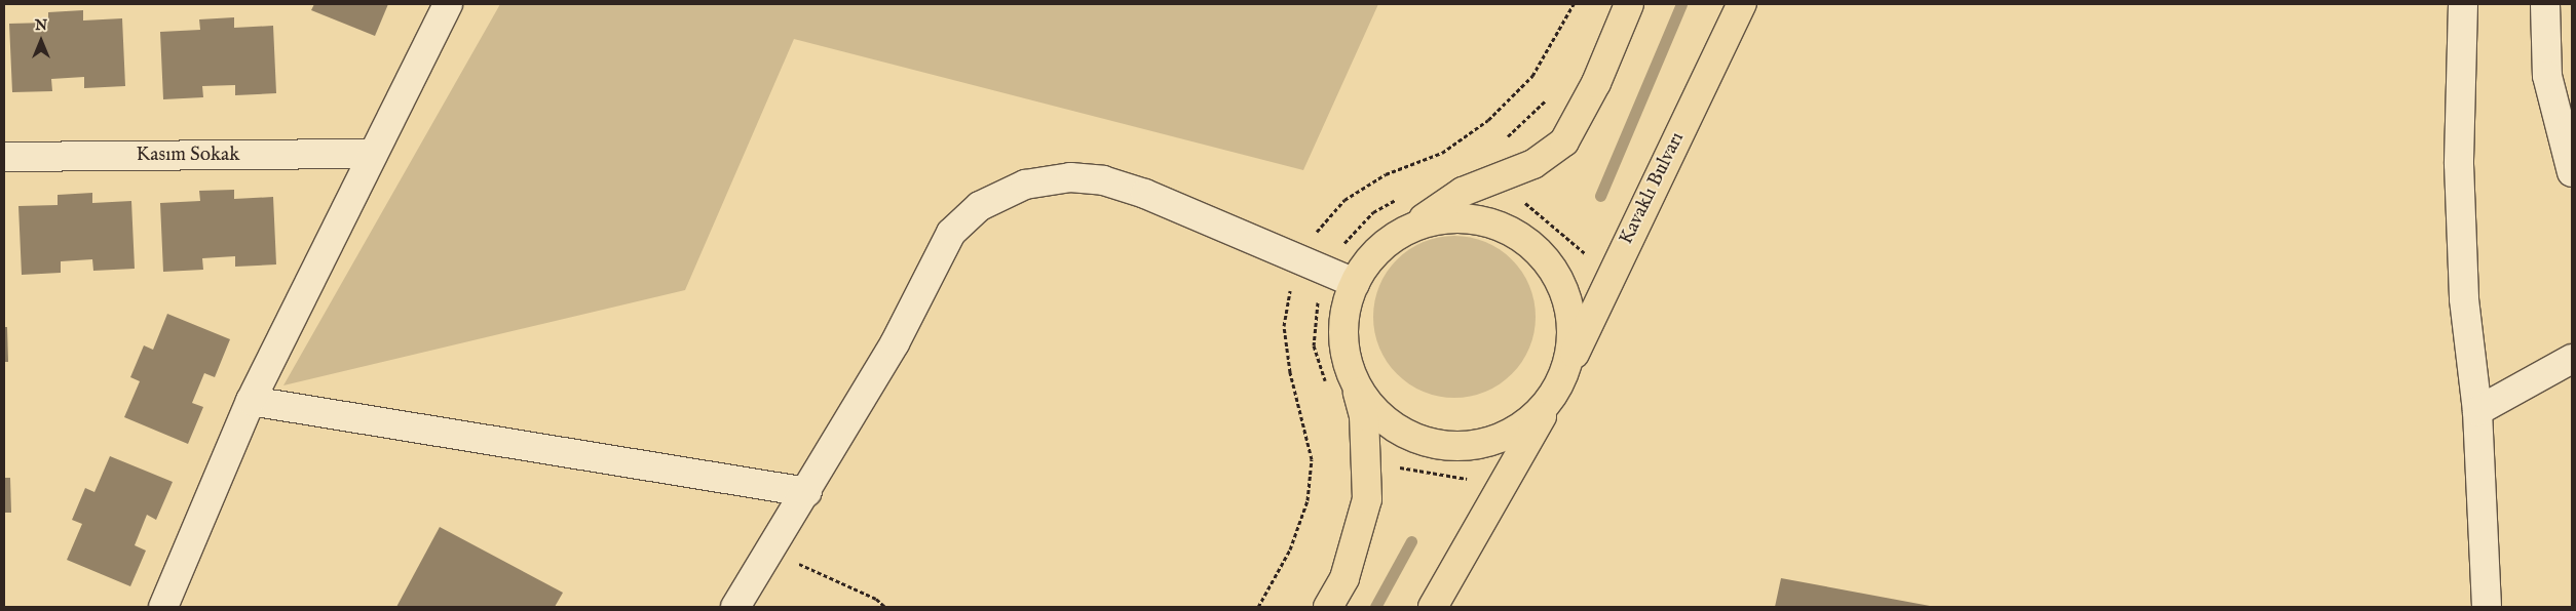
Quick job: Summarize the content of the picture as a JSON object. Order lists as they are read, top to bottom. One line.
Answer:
{"streets":{"main road":["Kavaklı Bulvarı"],"street":["Kasım Sokak"]},"north":"top"}
